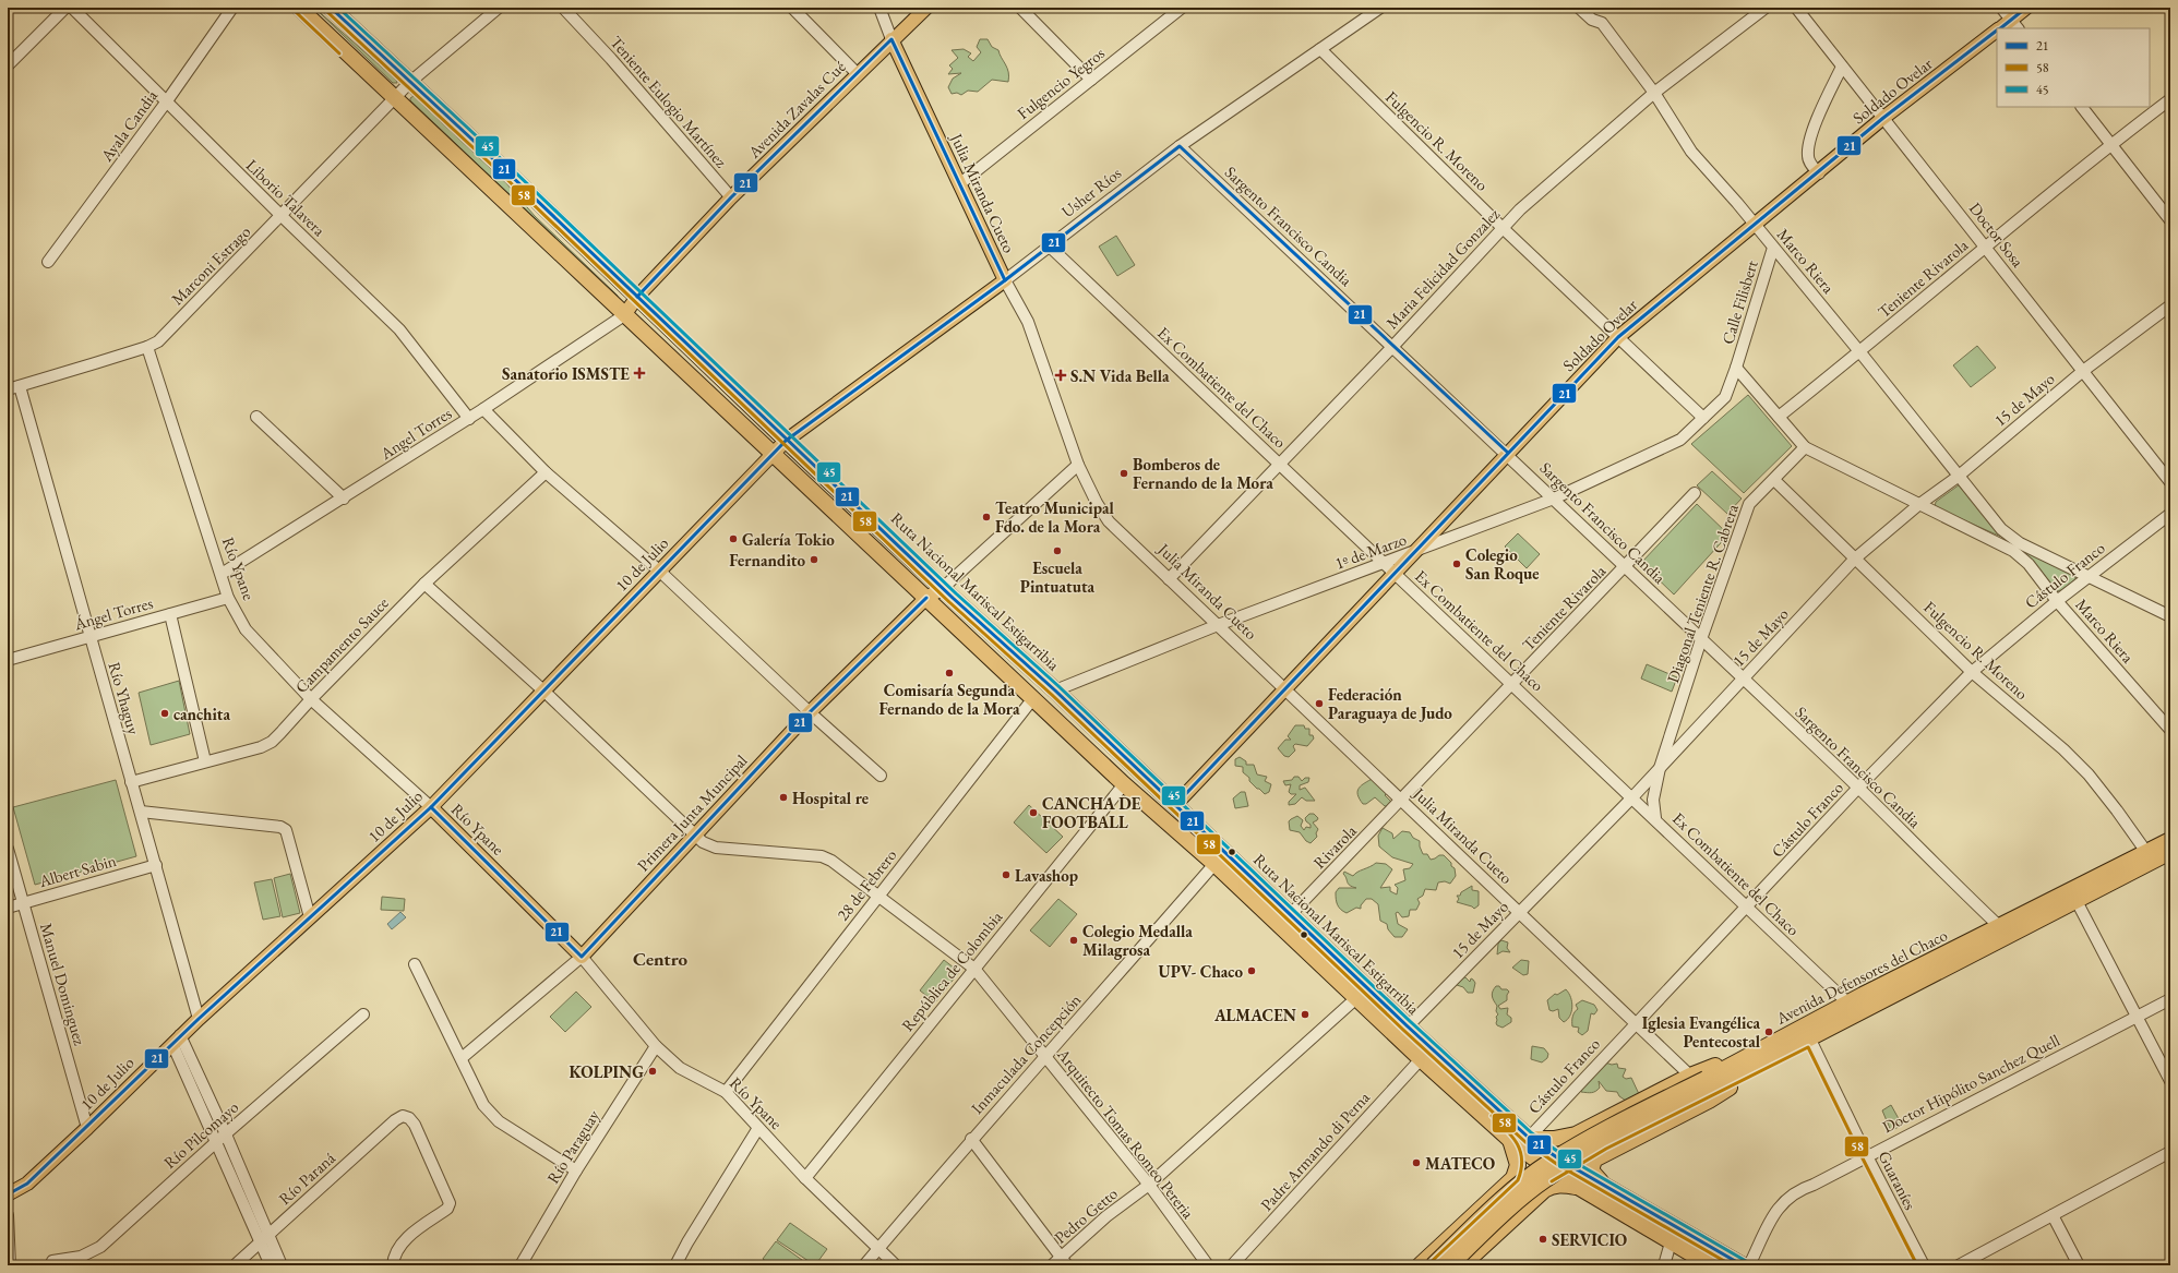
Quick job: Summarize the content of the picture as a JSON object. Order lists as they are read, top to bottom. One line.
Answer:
{"streets":{"highway":["Ruta Nacional Mariscal Estigarribia","Avenida Defensores del Chaco"],"main road":["Soldado Ovelar","Avenida Zavalas Cué","Usher Ríos","Julia Miranda Cueto","10 de Julio","Río Ypane","Primera Junta Muncipal"],"street":["Fulgencio Yegros","Teniente Eulogio Martínez","Ayala Candia","Fulgencio R. Moreno","Liborio Talavera","Sargento Francisco Candia","Doctor Sosa","Marco Riera","Marconi Estrago","Maria Felicidad Gonzalez","Teniente Rivarola","Calle Filisbert","Ex Combatiente del Chaco","15 de Mayo","Angel Torres","1º de Marzo","Cástulo Franco","Diagonal Teniente R. Cabrera","Ángel Torres","Campamento Sauce","Río Yhaguy","Rivarola","Albert Sabin","28 de Febrero","República de Colombia","Manuel Dominguez","Inmaculada Concepción","Doctor Hipólito Sanchez Quell","Arquitecto Tomas Romeo Pereria","Río Pilcomayo","Río Paraguay","Padre Armando di Perna","Río Paraná","Guaraníes","Pedro Getto"]},"crossings":[["Fulgencio Yegros","Julia Miranda Cueto"],["Soldado Ovelar","Fulgencio R. Moreno"],["Soldado Ovelar","Julia Miranda Cueto"],["Soldado Ovelar","Sargento Francisco Candia"],["Soldado Ovelar","Doctor Sosa"],["Soldado Ovelar","Marco Riera"],["Soldado Ovelar","Ex Combatiente del Chaco"],["Soldado Ovelar","1º de Marzo"],["Soldado Ovelar","Ruta Nacional Mariscal Estigarribia"],["Teniente Eulogio Martínez","Avenida Zavalas Cué"],["Avenida Zavalas Cué","Julia Miranda Cueto"],["Avenida Zavalas Cué","Angel Torres"],["Avenida Zavalas Cué","Ruta Nacional Mariscal Estigarribia"],["Ayala Candia","Liborio Talavera"],["Fulgencio R. Moreno","Usher Ríos"],["Fulgencio R. Moreno","Maria Felicidad Gonzalez"],["Fulgencio R. Moreno","15 de Mayo"],["Fulgencio R. Moreno","1º de Marzo"],["Fulgencio R. Moreno","Cástulo Franco"],["Fulgencio R. Moreno","Diagonal Teniente R. Cabrera"],["Fulgencio R. Moreno","Avenida Defensores del Chaco"],["Usher Ríos","Julia Miranda Cueto"],["Usher Ríos","Sargento Francisco Candia"],["Usher Ríos","Ex Combatiente del Chaco"],["Usher Ríos","10 de Julio"],["Usher Ríos","Ruta Nacional Mariscal Estigarribia"],["Julia Miranda Cueto","Maria Felicidad Gonzalez"],["Julia Miranda Cueto","Teniente Rivarola"],["Julia Miranda Cueto","15 de Mayo"],["Julia Miranda Cueto","1º de Marzo"],["Julia Miranda Cueto","Cástulo Franco"],["Julia Miranda Cueto","Rivarola"],["Julia Miranda Cueto","Avenida Defensores del Chaco"],["Liborio Talavera","Marconi Estrago"],["Liborio Talavera","Angel Torres"],["Sargento Francisco Candia","Maria Felicidad Gonzalez"],["Sargento Francisco Candia","Teniente Rivarola"],["Sargento Francisco Candia","15 de Mayo"],["Sargento Francisco Candia","1º de Marzo"],["Sargento Francisco Candia","Cástulo Franco"],["Sargento Francisco Candia","Diagonal Teniente R. Cabrera"],["Sargento Francisco Candia","Avenida Defensores del Chaco"],["Doctor Sosa","Teniente Rivarola"],["Doctor Sosa","15 de Mayo"],["Marco Riera","Maria Felicidad Gonzalez"],["Marco Riera","Teniente Rivarola"],["Marco Riera","Calle Filisbert"],["Marco Riera","15 de Mayo"],["Marco Riera","Cástulo Franco"],["Marco Riera","Diagonal Teniente R. Cabrera"],["Marconi Estrago","Río Ypane"],["Marconi Estrago","Ruta Nacional Mariscal Estigarribia"],["Marconi Estrago","Río Yhaguy"],["Maria Felicidad Gonzalez","Ex Combatiente del Chaco"],["Teniente Rivarola","Ex Combatiente del Chaco"],["Teniente Rivarola","Rivarola"],["Calle Filisbert","1º de Marzo"],["Ex Combatiente del Chaco","15 de Mayo"],["Ex Combatiente del Chaco","1º de Marzo"],["Ex Combatiente del Chaco","Cástulo Franco"],["Ex Combatiente del Chaco","Diagonal Teniente R. Cabrera"],["Ex Combatiente del Chaco","Avenida Defensores del Chaco"],["15 de Mayo","Ruta Nacional Mariscal Estigarribia"],["15 de Mayo","Diagonal Teniente R. Cabrera"],["Angel Torres","Río Ypane"],["Angel Torres","Ruta Nacional Mariscal Estigarribia"],["1º de Marzo","Ruta Nacional Mariscal Estigarribia"],["10 de Julio","Río Ypane"],["10 de Julio","Ruta Nacional Mariscal Estigarribia"],["10 de Julio","Río Yhaguy"],["10 de Julio","Manuel Dominguez"],["10 de Julio","Arquitecto Tomas Romeo Pereria"],["Río Ypane","Ángel Torres"],["Río Ypane","Campamento Sauce"],["Río Ypane","Primera Junta Muncipal"],["Río Ypane","28 de Febrero"],["Río Ypane","República de Colombia"],["Río Ypane","Inmaculada Concepción"],["Río Ypane","Río Paraguay"],["Cástulo Franco","Ruta Nacional Mariscal Estigarribia"],["Ruta Nacional Mariscal Estigarribia","Primera Junta Muncipal"],["Ruta Nacional Mariscal Estigarribia","Rivarola"],["Ruta Nacional Mariscal Estigarribia","28 de Febrero"],["Ruta Nacional Mariscal Estigarribia","República de Colombia"],["Ruta Nacional Mariscal Estigarribia","Avenida Defensores del Chaco"],["Ruta Nacional Mariscal Estigarribia","Inmaculada Concepción"],["Ruta Nacional Mariscal Estigarribia","Padre Armando di Perna"],["Ruta Nacional Mariscal Estigarribia","Pedro Getto"],["Ángel Torres","Río Yhaguy"],["Campamento Sauce","Río Yhaguy"],["Campamento Sauce","Arquitecto Tomas Romeo Pereria"],["Río Yhaguy","Albert Sabin"],["Primera Junta Muncipal","Arquitecto Tomas Romeo Pereria"],["Albert Sabin","Manuel Dominguez"],["28 de Febrero","Arquitecto Tomas Romeo Pereria"],["República de Colombia","Arquitecto Tomas Romeo Pereria"],["Avenida Defensores del Chaco","Guaraníes"],["Inmaculada Concepción","Arquitecto Tomas Romeo Pereria"],["Doctor Hipólito Sanchez Quell","Guaraníes"],["Arquitecto Tomas Romeo Pereria","Pedro Getto"]],"districts":["Centro"],"places":{"health":["Sanatorio ISMSTE","S.N Vida Bella"],"other":["Bomberos de Fernando de la Mora","Teatro Municipal Fdo. de la Mora","Galería Tokio","Escuela Pintuatuta","Fernandito","Colegio San Roque","Comisaría Segunda Fernando de la Mora","Federación Paraguaya de Judo","canchita","Hospital re","CANCHA DE FOOTBALL","Lavashop","Colegio Medalla Milagrosa","UPV- Chaco","ALMACEN","Iglesia Evangélica Pentecostal","KOLPING","MATECO","SERVICIO"]},"lines":["transit line 21","transit line 45","transit line 58"],"legend":["21","58","45"]}
